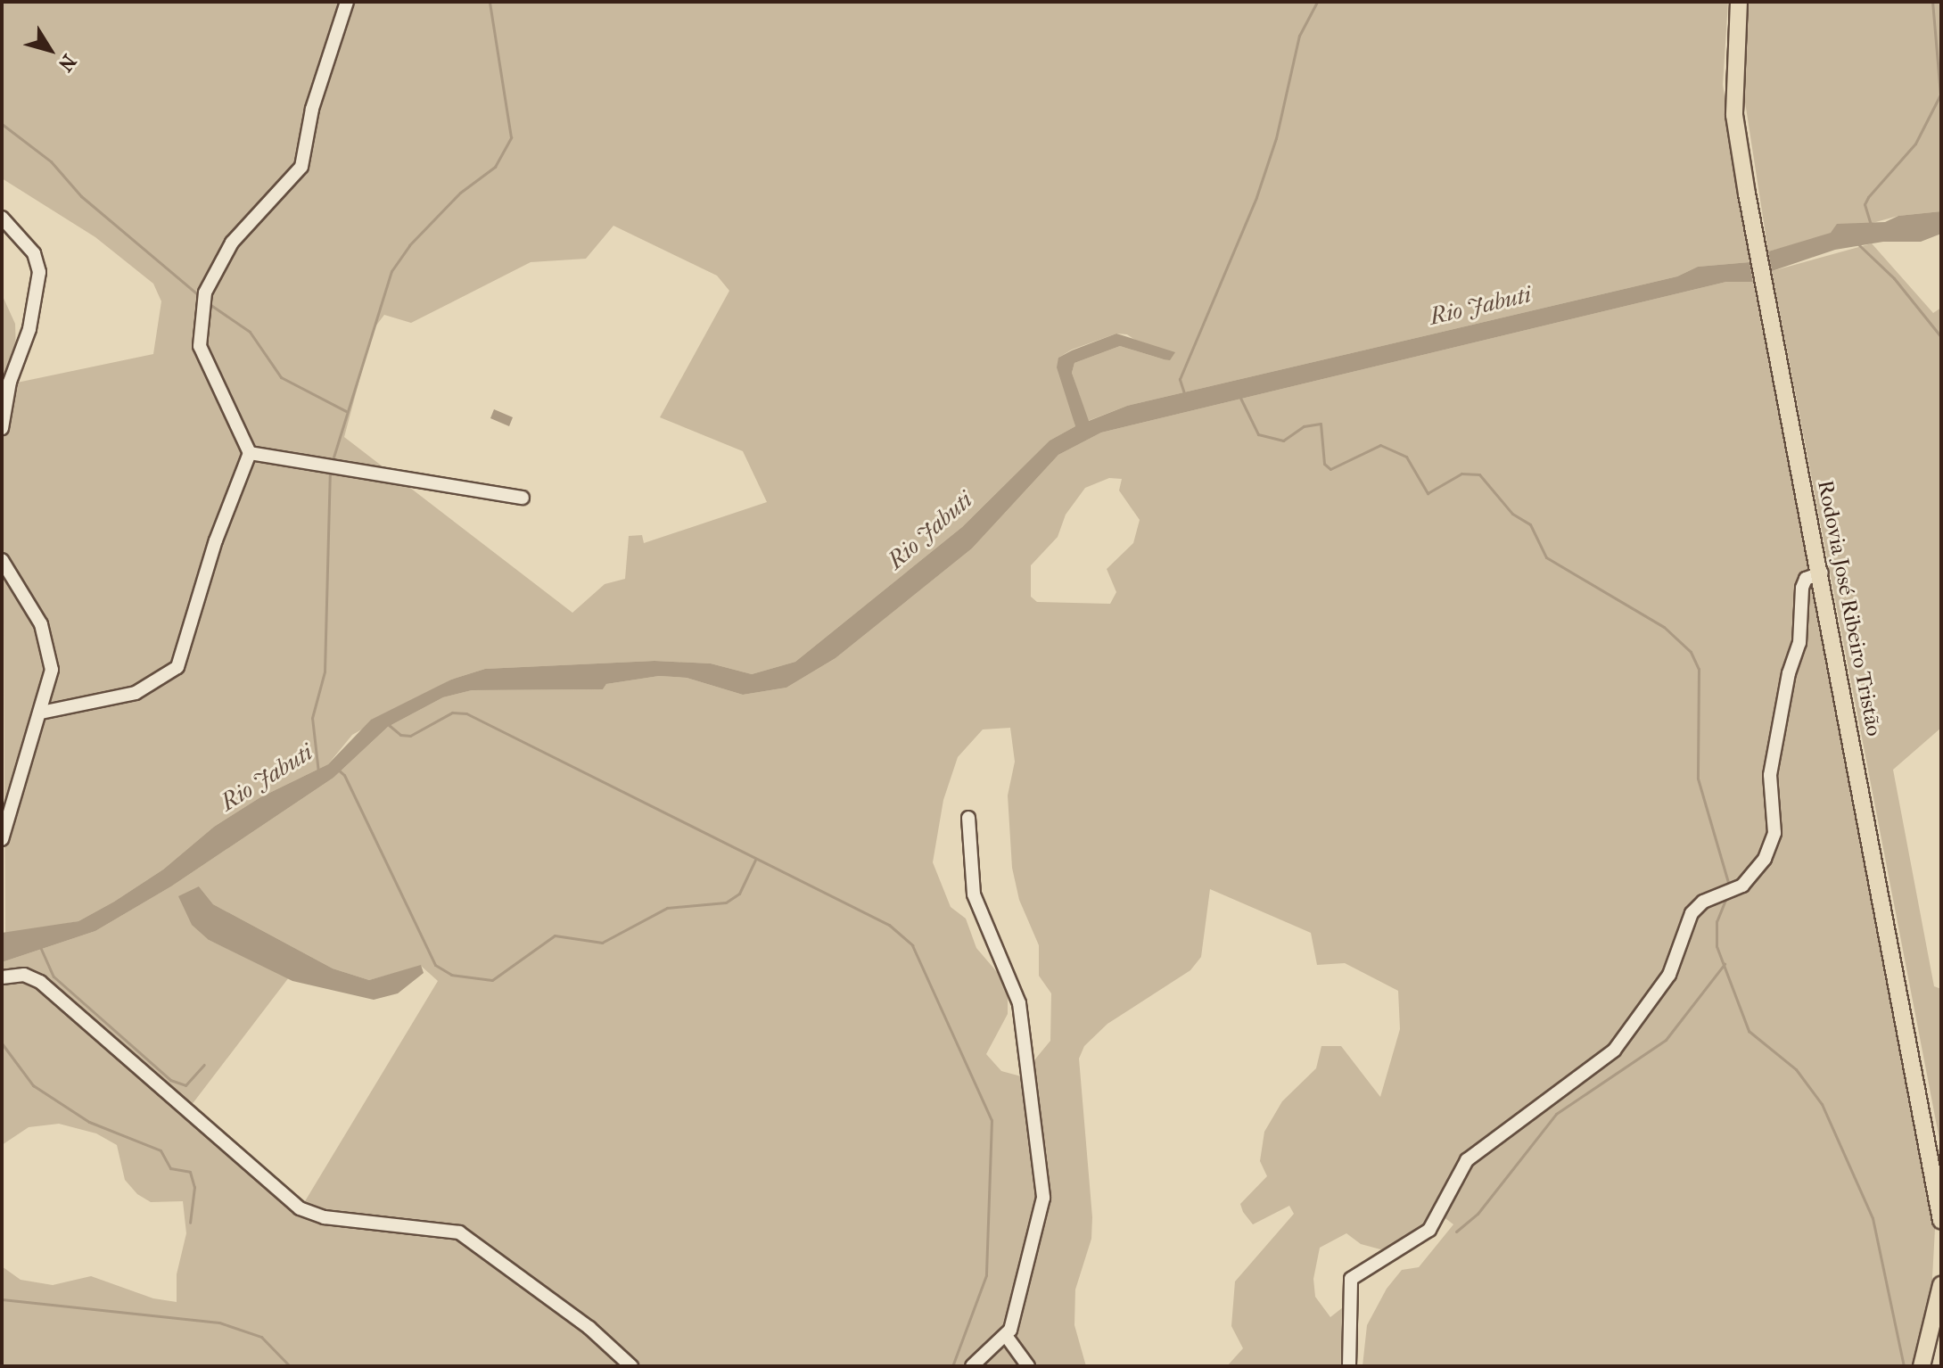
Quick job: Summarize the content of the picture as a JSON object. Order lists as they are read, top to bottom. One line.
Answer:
{"streets":{"main road":["Rodovia José Ribeiro Tristão"]},"water":["Rio Jabuti"],"north":"bottom right"}
